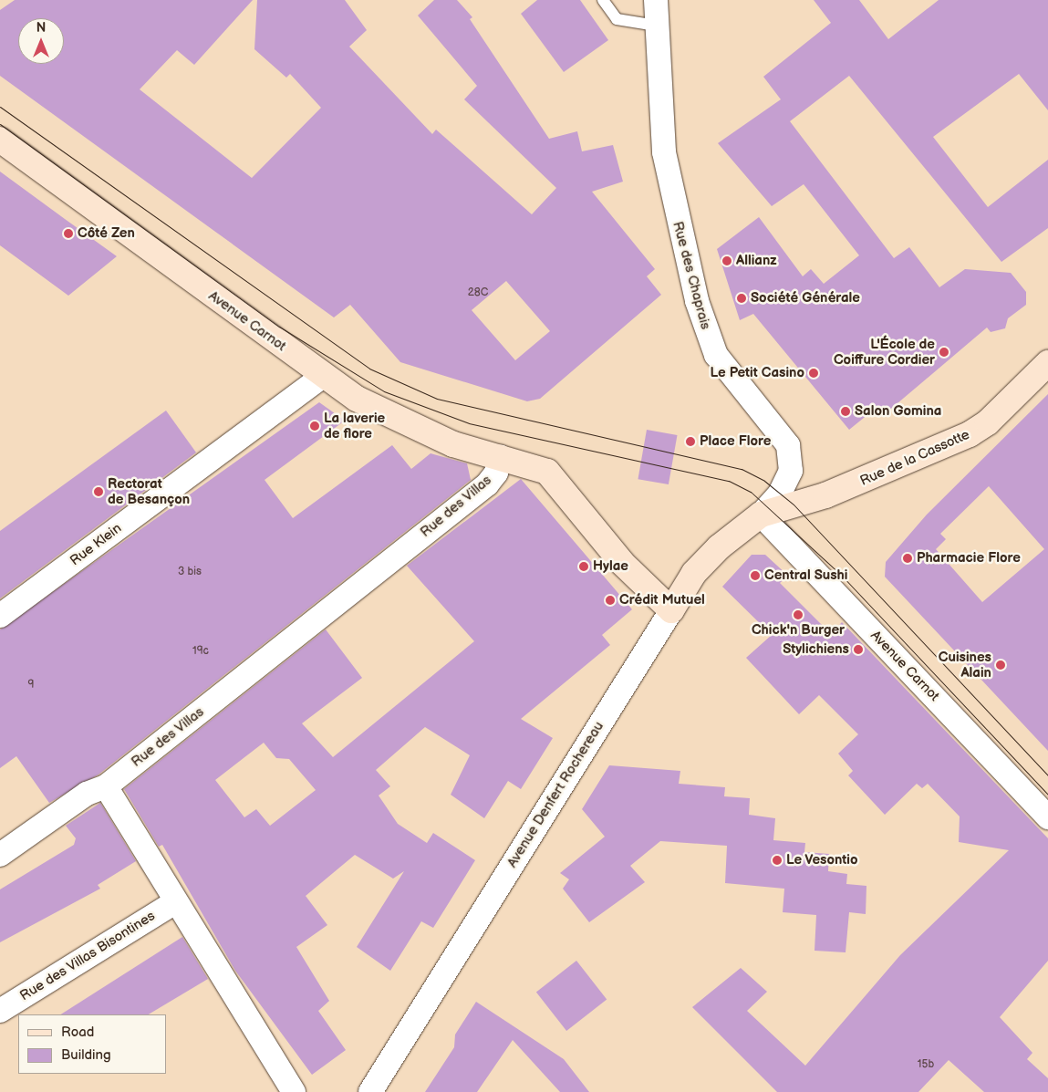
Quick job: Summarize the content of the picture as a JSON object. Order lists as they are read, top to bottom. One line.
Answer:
{"streets":{"main road":["Avenue Carnot","Rue de la Cassotte","Avenue Denfert Rochereau"],"street":["Rue des Chaprais","Rue des Villas","Rue Klein","Rue des Villas Bisontines"]},"crossings":[["Rue des Chaprais","Avenue Carnot"],["Rue des Chaprais","Rue de la Cassotte"],["Rue des Chaprais","Avenue Denfert Rochereau"],["Avenue Carnot","Rue de la Cassotte"],["Avenue Carnot","Rue des Villas"],["Avenue Carnot","Rue Klein"],["Avenue Carnot","Avenue Denfert Rochereau"],["Rue de la Cassotte","Avenue Denfert Rochereau"]],"places":["Côté Zen","Allianz","Société Générale","L'École de Coiffure Cordier","Le Petit Casino","Salon Gomina","La laverie de flore","Place Flore","Rectorat de Besançon","Pharmacie Flore","Hylae","Central Sushi","Crédit Mutuel","Chick'n Burger","Stylichiens","Cuisines Alain","Le Vesontio"],"house_numbers":["28C","3 bis","19c","9","15b"],"legend":["Road","Building"],"north":"top"}
